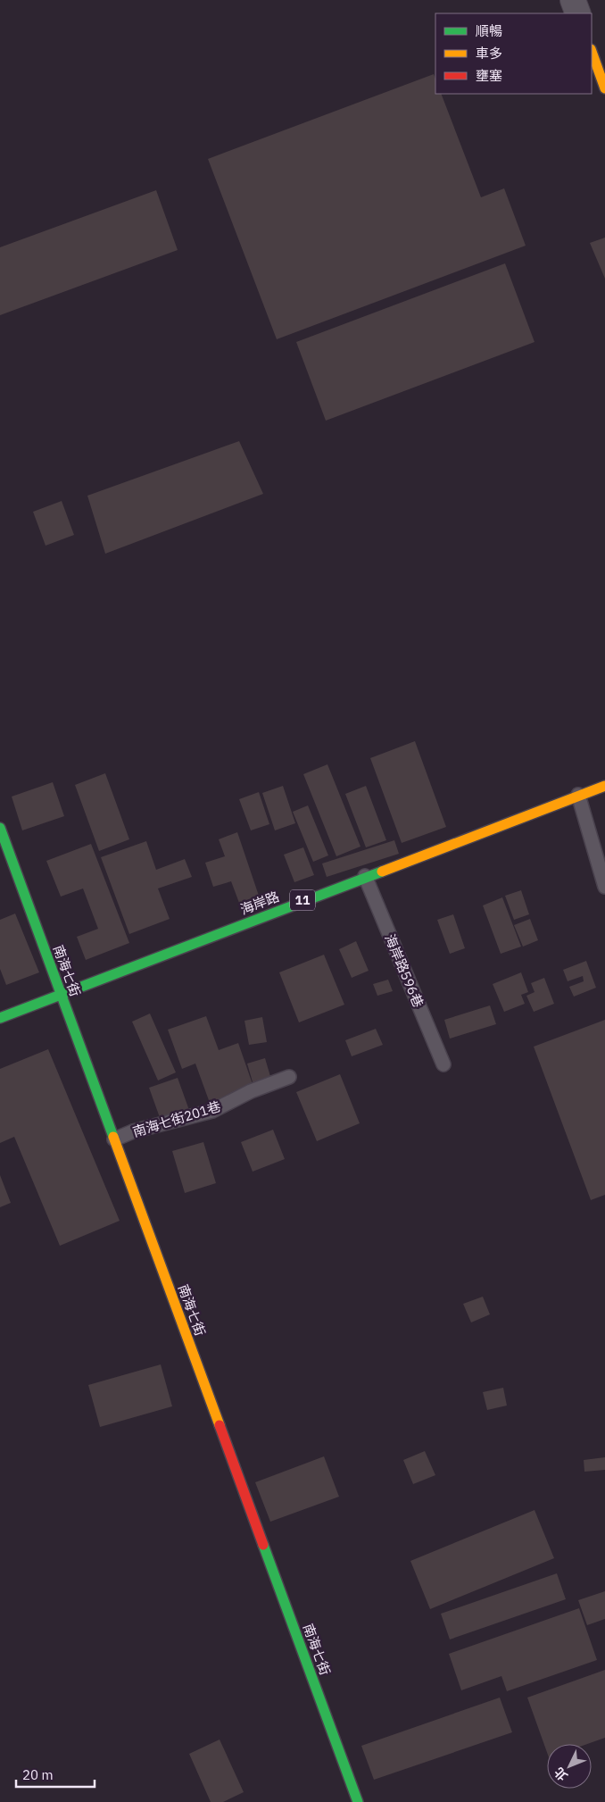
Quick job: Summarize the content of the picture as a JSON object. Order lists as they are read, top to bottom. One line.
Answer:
{"streets":{"street":["11","海岸路","南海七街"],"lane":["海岸路596巷","南海七街201巷"]},"crossings":[["海岸路","南海七街"],["海岸路","海岸路596巷"],["南海七街","南海七街201巷"]],"legend":["順暢","車多","壅塞"],"scale_bar":"20 m","north":"bottom left"}
